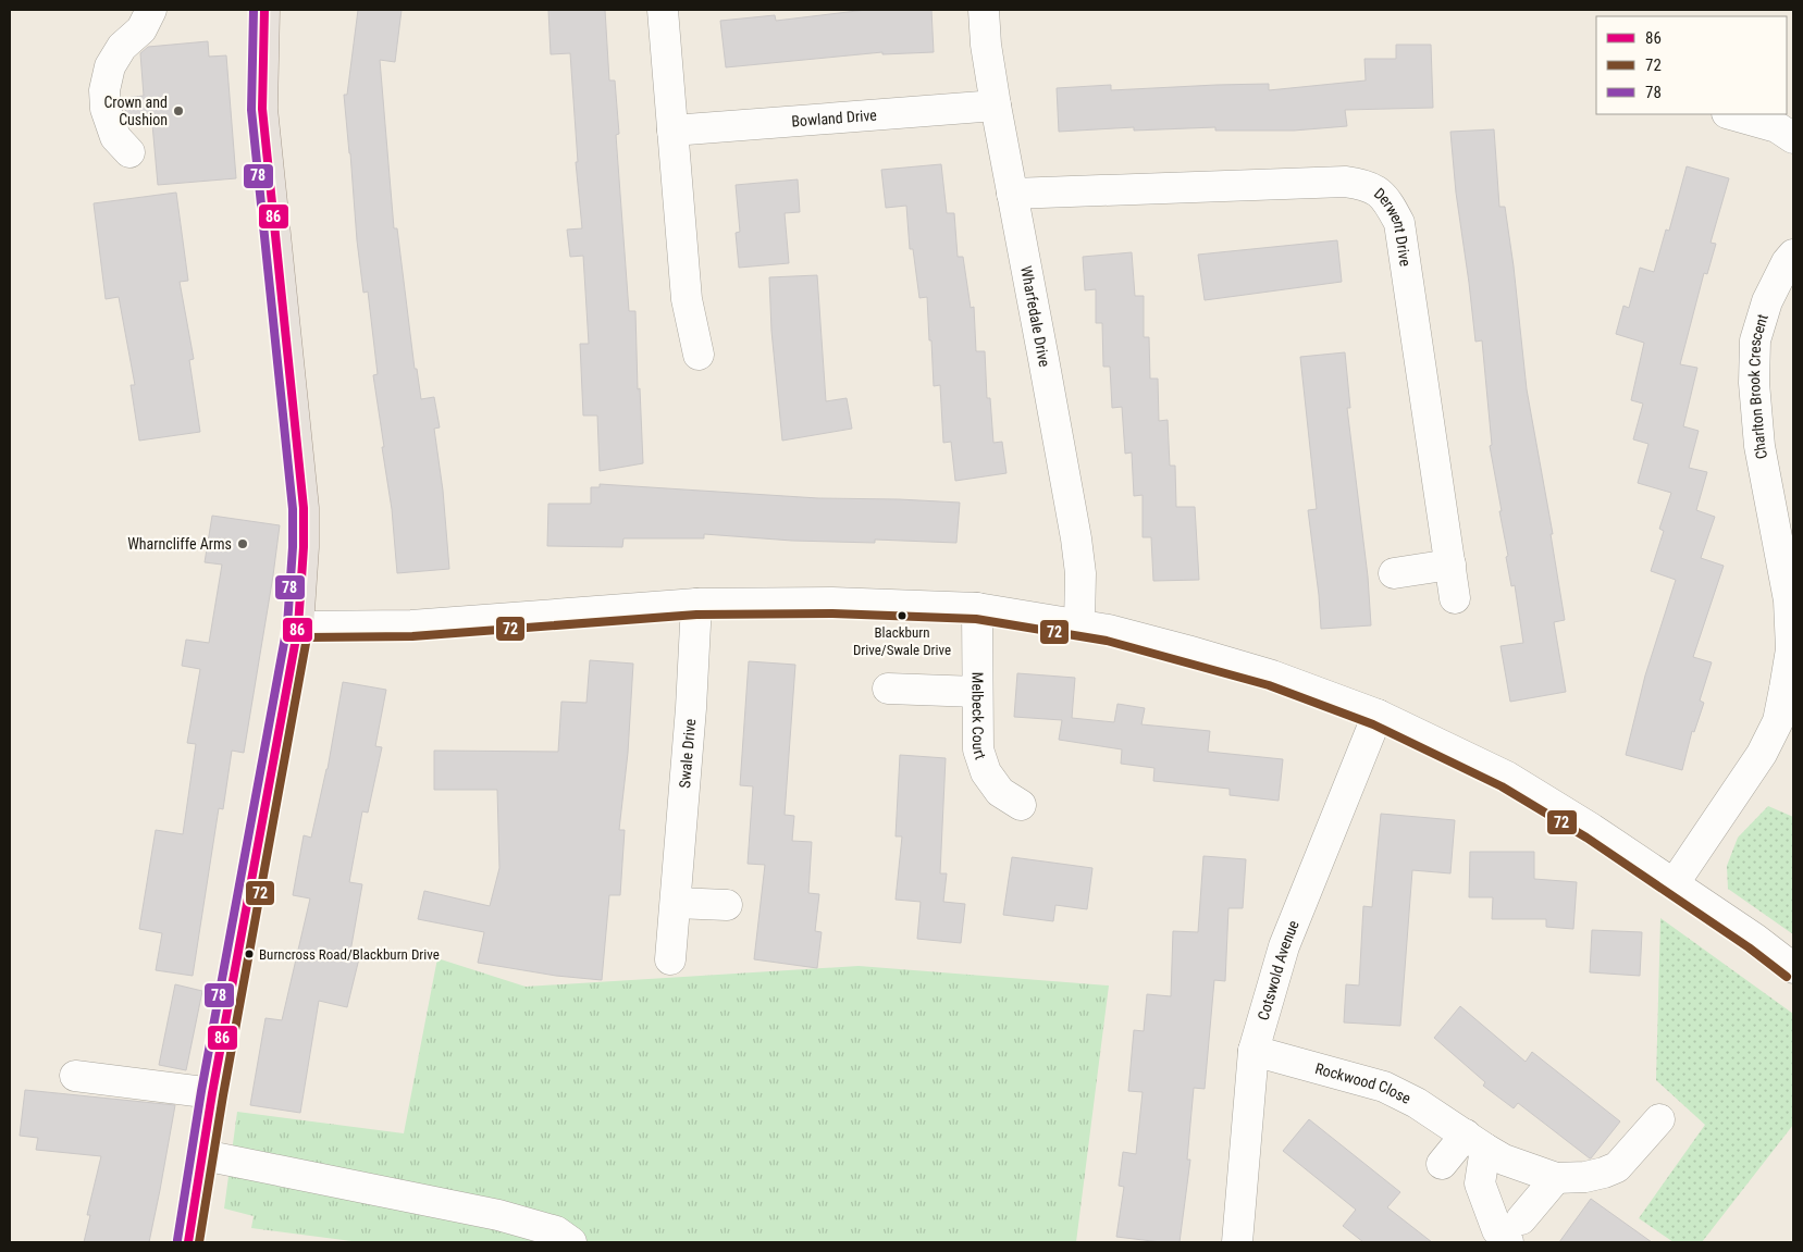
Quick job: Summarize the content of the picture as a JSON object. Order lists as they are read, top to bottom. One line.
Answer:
{"streets":{"street":["Bowland Drive","Derwent Drive","Wharfedale Drive","Charlton Brook Crescent","Melbeck Court","Swale Drive","Cotswold Avenue","Rockwood Close"]},"crossings":[["Bowland Drive","Wharfedale Drive"],["Derwent Drive","Wharfedale Drive"],["Cotswold Avenue","Rockwood Close"]],"places":["Crown and Cushion","Wharncliffe Arms","Blackburn Drive/Swale Drive","Burncross Road/Blackburn Drive"],"lines":["transit line 86","transit line 78","transit line 72"],"legend":["86","72","78"]}
